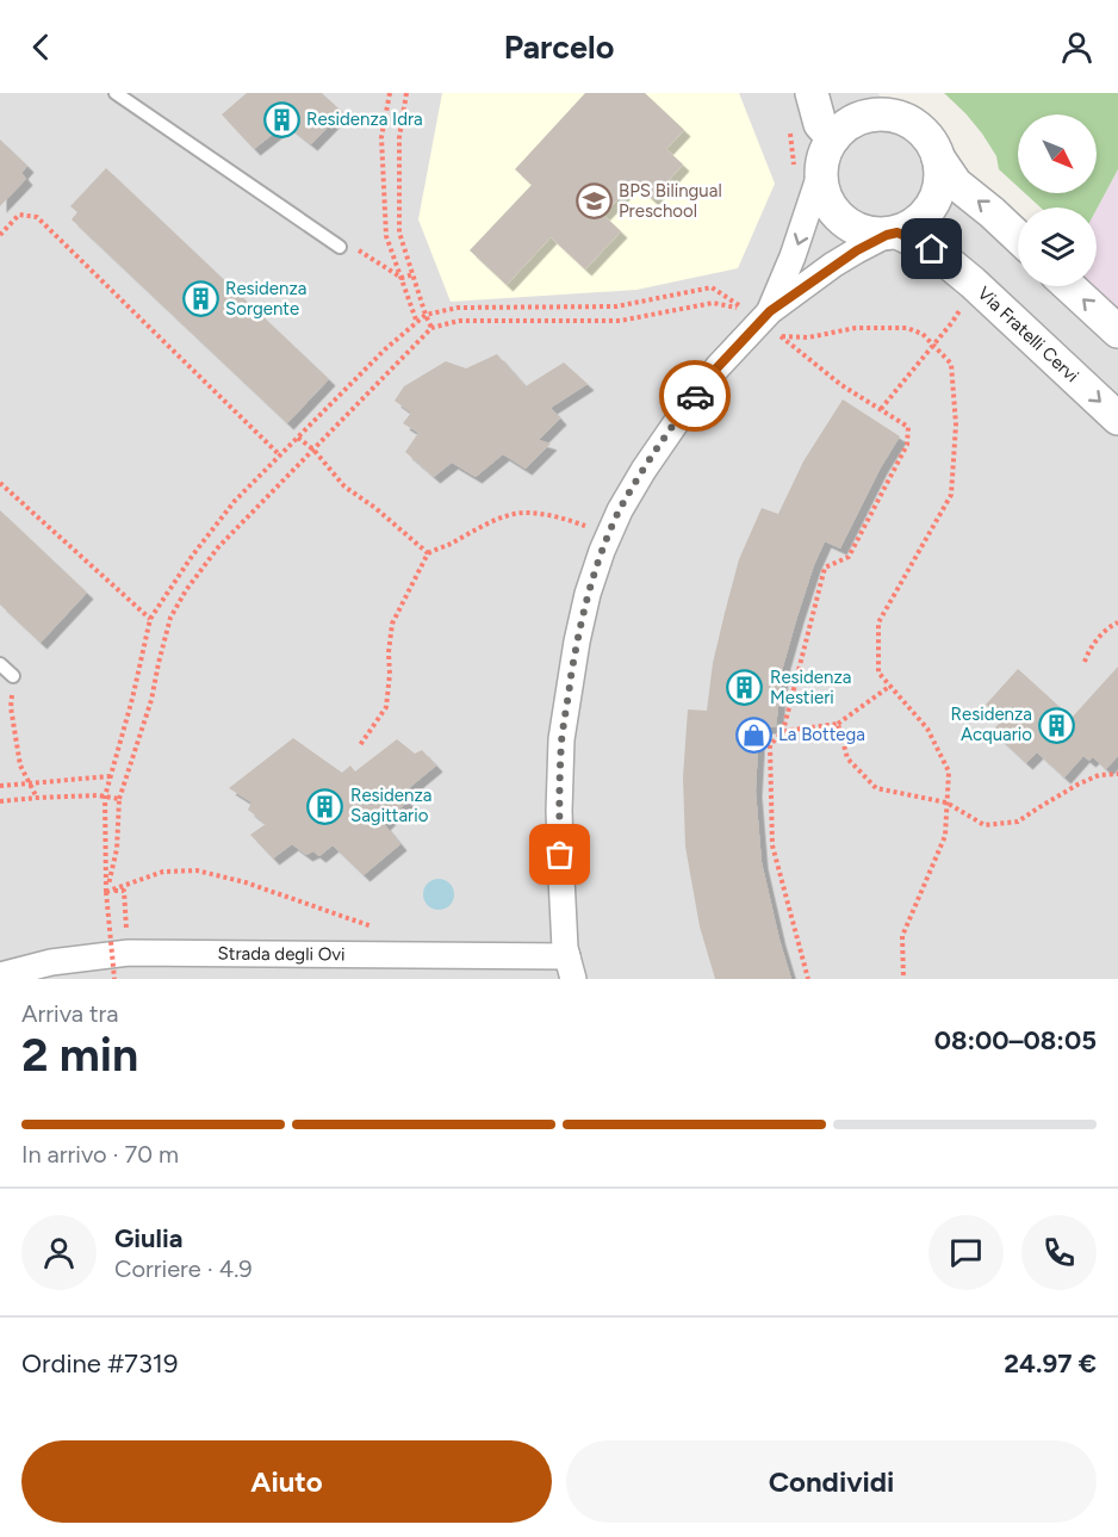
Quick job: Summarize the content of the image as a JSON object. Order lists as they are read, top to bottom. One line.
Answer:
{"streets":{"street":["Via Fratelli Cervi","Strada degli Ovi"]},"places":{"building":["Residenza Idra","Residenza Sorgente","Residenza Mestieri","Residenza Acquario","Residenza Sagittario"],"school or university":["BPS Bilingual Preschool"],"shop":["La Bottega"]},"north":"bottom right","page":{"header":"Parcelo","heading":["2 min","Arriva tra","08:00–08:05"],"panel":["Giulia","Corriere · 4.9","Ordine #7319","24.97 €"],"bar":"In arrivo · 70 m","buttons":["Aiuto","Condividi"]}}
